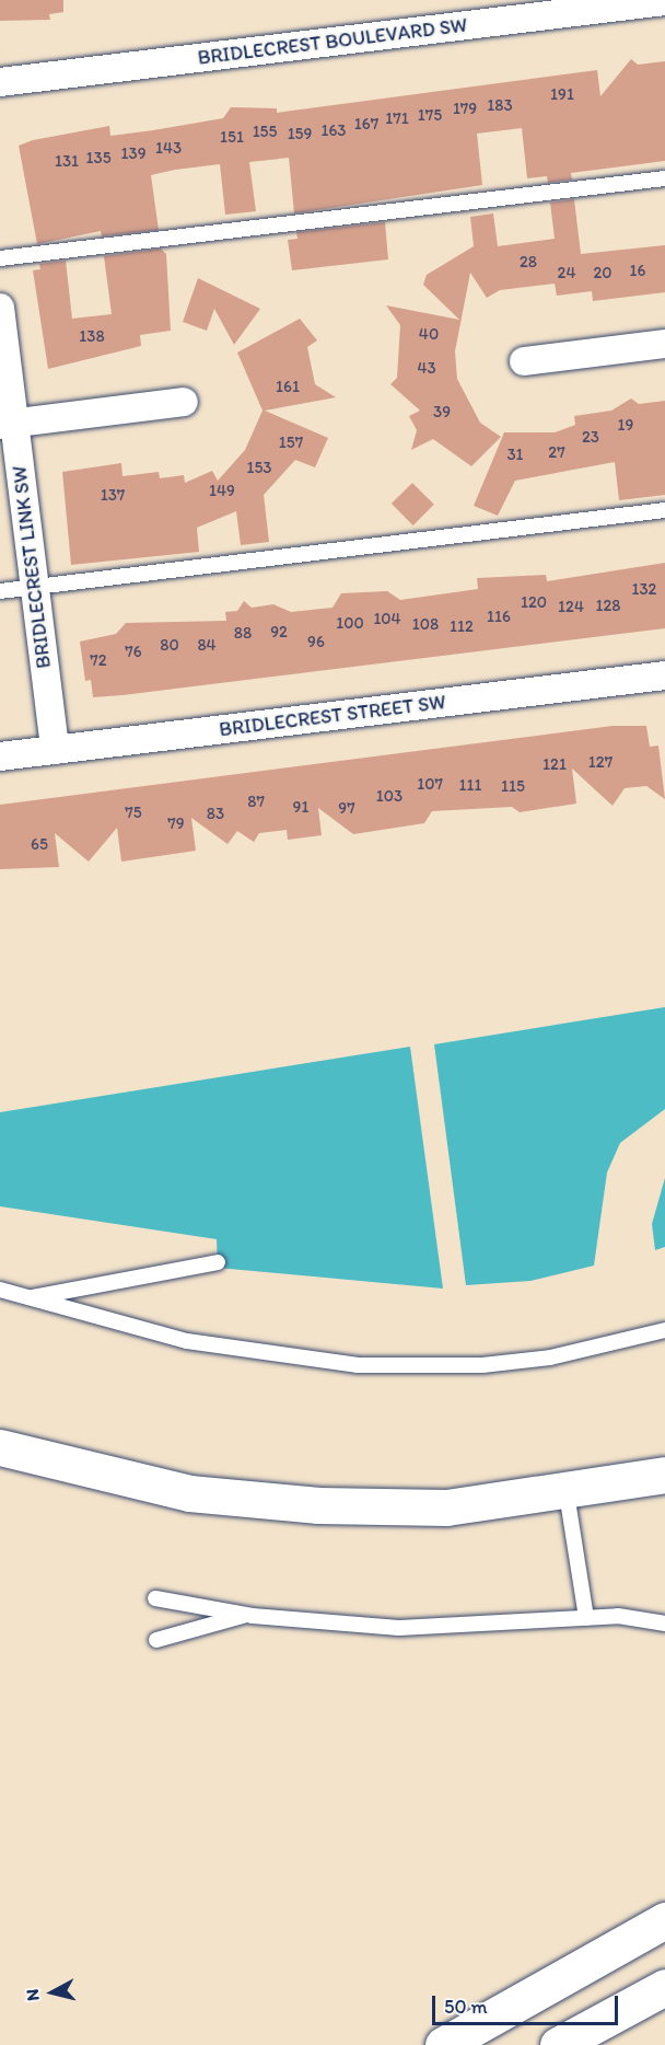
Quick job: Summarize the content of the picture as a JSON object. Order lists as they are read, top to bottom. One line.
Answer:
{"streets":{"street":["BRIDLECREST BOULEVARD SW","BRIDLECREST LINK SW","BRIDLECREST STREET SW"]},"crossings":[["BRIDLECREST LINK SW","BRIDLECREST STREET SW"]],"house_numbers":["191","183","179","175","171","167","163","155","159","151","143","139","135","131","28","16","24","20","40","138","43","161","39","19","23","157","27","31","153","149","137","132","120","128","124","116","104","100","108","112","92","88","96","80","84","76","72","127","121","107","111","115","103","87","91","97","75","83","79","65"],"scale_bar":"50 m","north":"left"}
